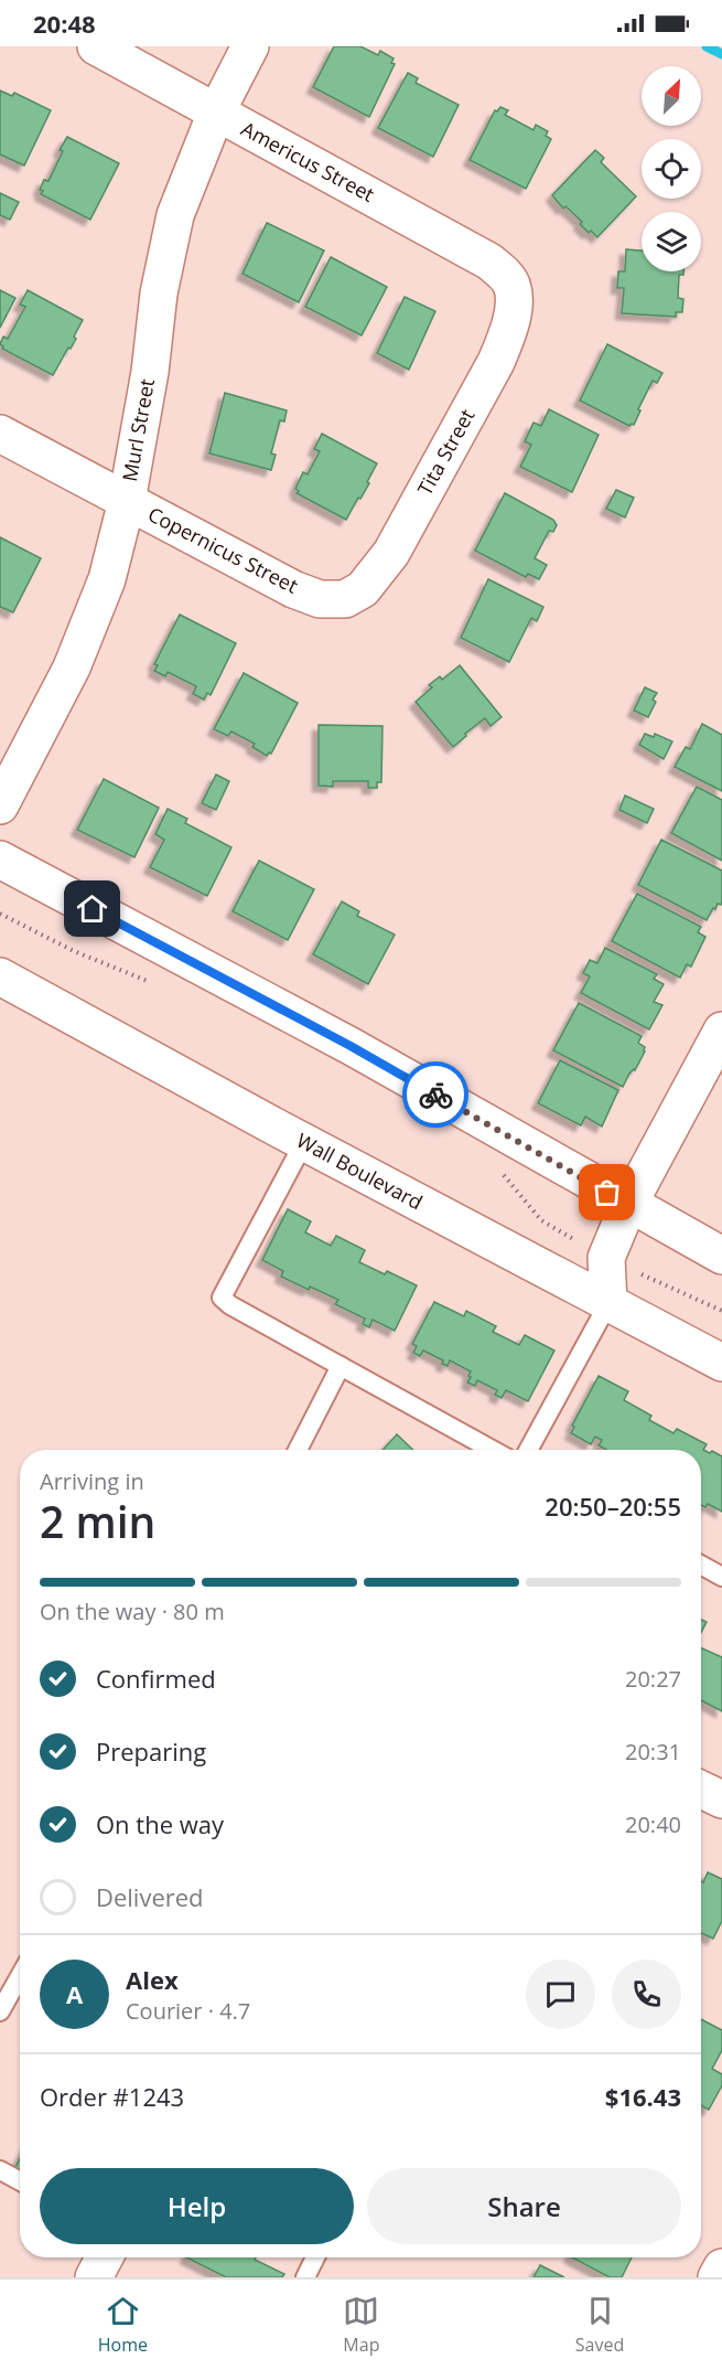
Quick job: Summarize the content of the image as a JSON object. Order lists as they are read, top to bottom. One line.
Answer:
{"streets":{"street":["Americus Street","Murl Street","Tita Street","Copernicus Street","Wall Boulevard"]},"crossings":[["Americus Street","Murl Street"],["Americus Street","Tita Street"],["Murl Street","Copernicus Street"],["Tita Street","Copernicus Street"]],"north":"top right","page":{"status":"20:48","heading":["2 min","Arriving in","20:50–20:55"],"panel":["Alex","Courier · 4.7","Order #1243","$16.43"],"bar":"On the way · 80 m","list":[["Confirmed","20:27"],["Preparing","20:31"],["On the way","20:40"],"Delivered"],"round":"A","buttons":["Help","Share"],"tabs":["Home","Map","Saved"]}}
